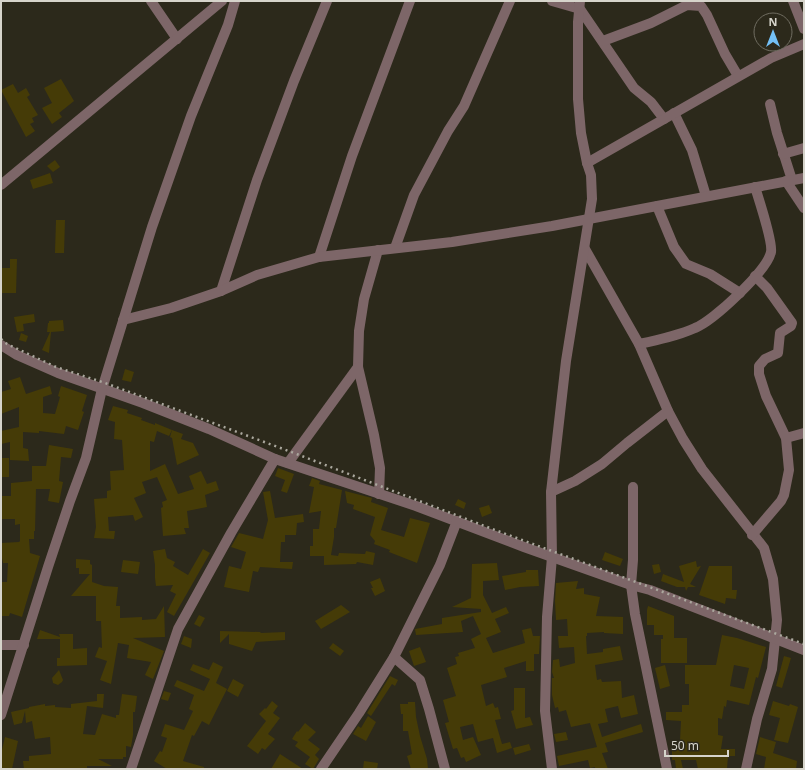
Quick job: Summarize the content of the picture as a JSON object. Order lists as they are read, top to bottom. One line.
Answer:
{"scale_bar":"50 m","north":"top"}
